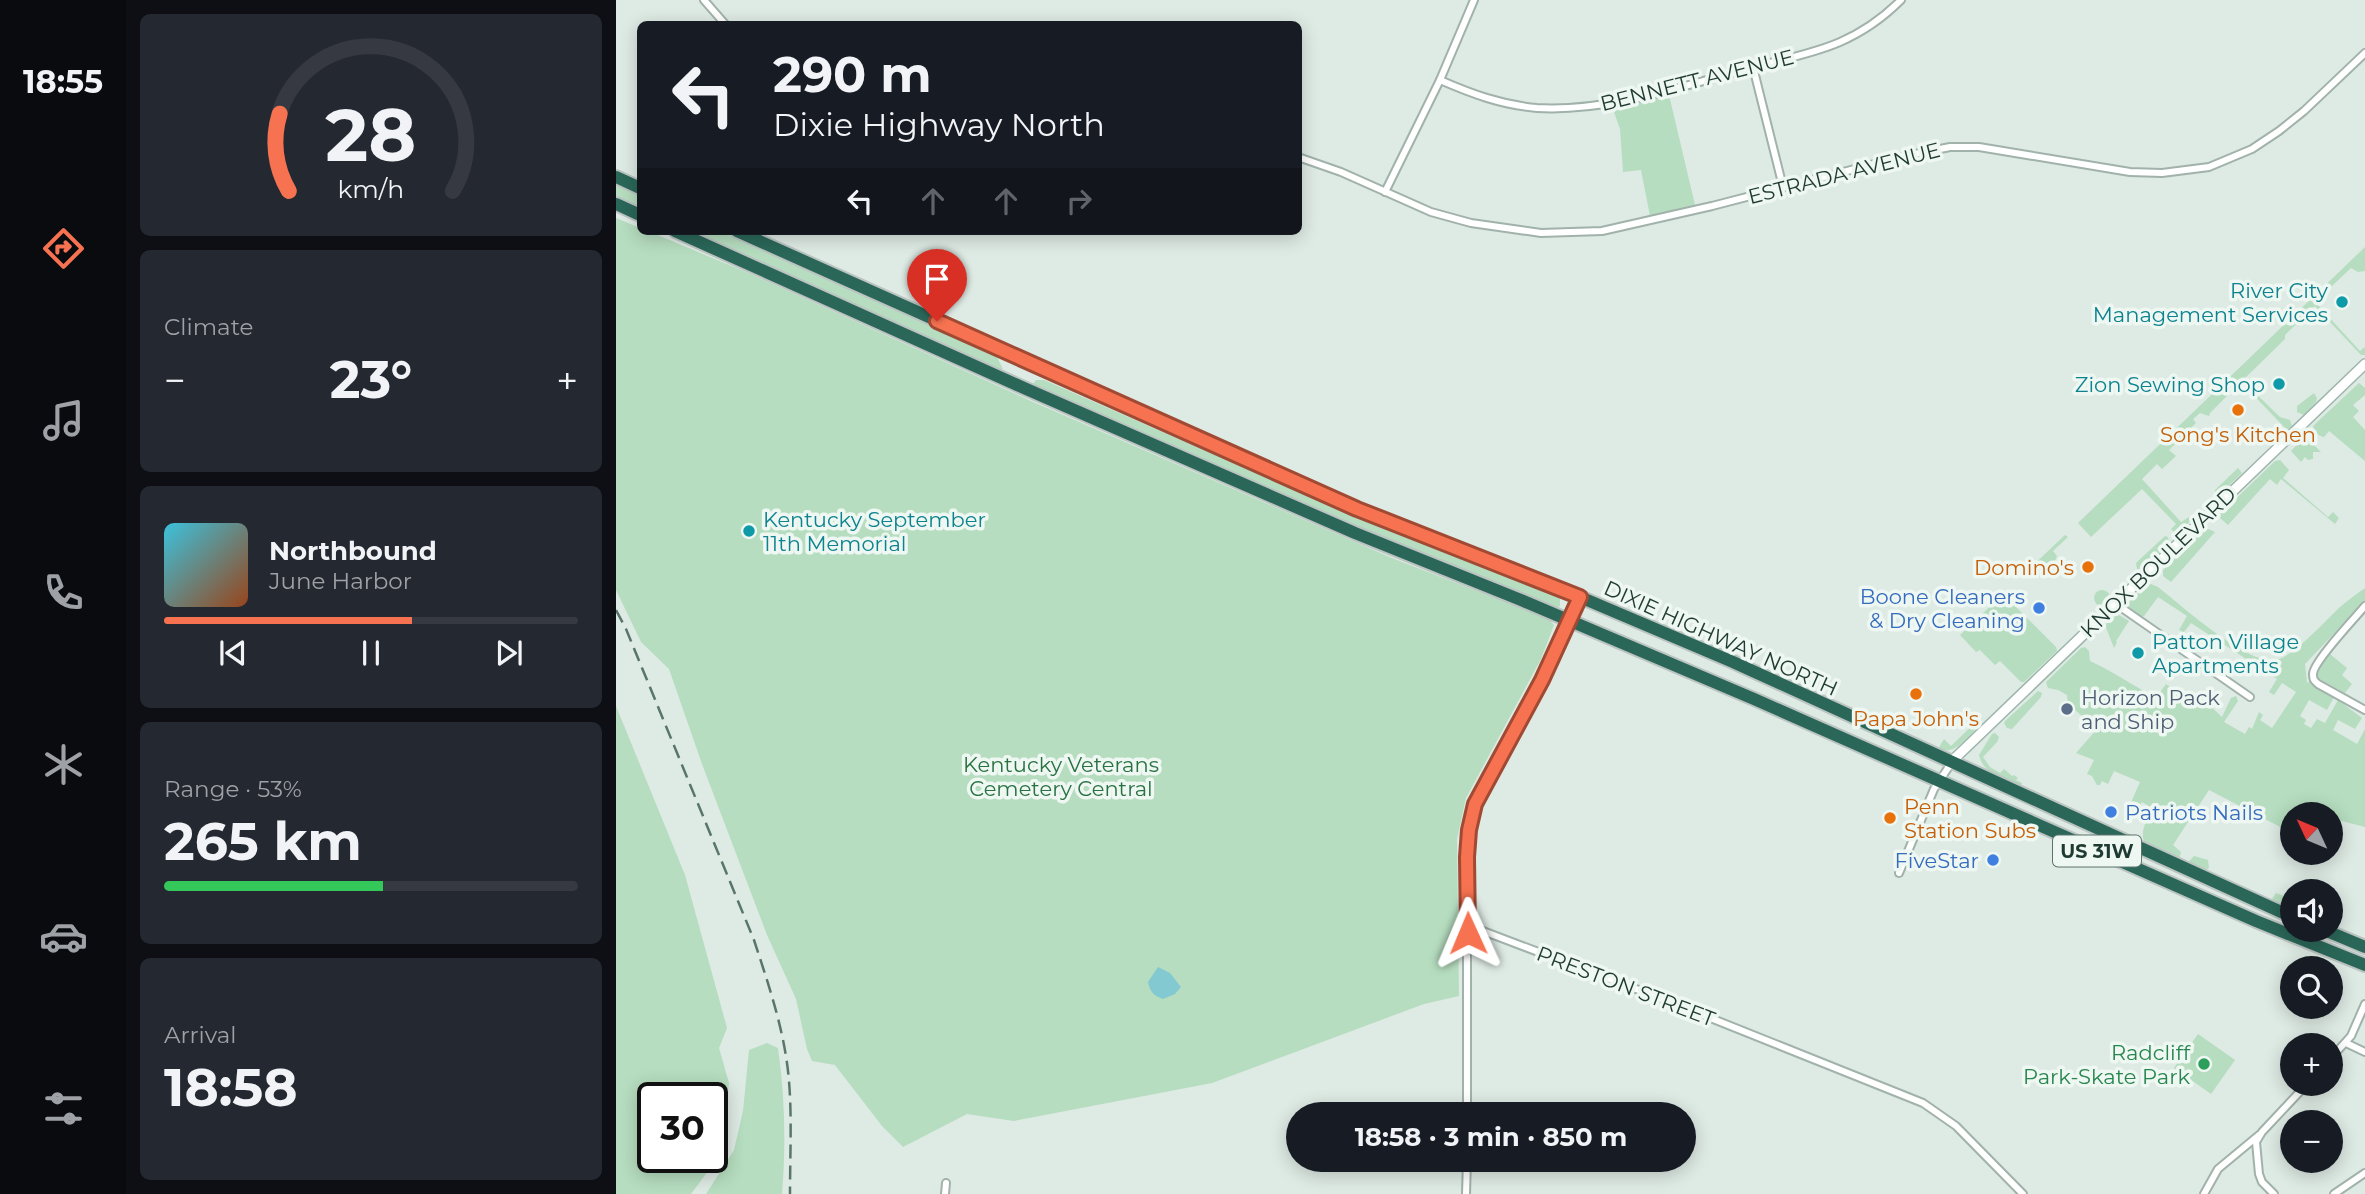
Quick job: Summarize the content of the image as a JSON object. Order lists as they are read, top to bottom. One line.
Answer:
{"streets":{"highway":["DIXIE HIGHWAY NORTH","US 31W"],"main road":["KNOX BOULEVARD"],"street":["BENNETT AVENUE","ESTRADA AVENUE","PRESTON STREET"]},"crossings":[["KNOX BOULEVARD","DIXIE HIGHWAY NORTH"],["KNOX BOULEVARD","US 31W"],["DIXIE HIGHWAY NORTH","US 31W"]],"parks":["Kentucky Veterans Cemetery Central"],"places":["River City Management Services","Zion Sewing Shop","Song's Kitchen","Kentucky September 11th Memorial","Domino's","Boone Cleaners & Dry Cleaning","Patton Village Apartments","Papa John's","Horizon Pack and Ship","Patriots Nails","Penn Station Subs","FiveStar","Radcliff Park-Skate Park"],"north":"top left","page":{"tabs":"18:55","turn":["290 m","Dixie Highway North"],"tile":["Climate",["Range · 53%","265 km"],["Arrival","18:58"]],"heat":["−","23°","+"],"song":["Northbound","June Harbor"],"map_buttons":["+","−"],"limit":"30","trip":"18:58 · 3 min · 850 m","gauge":["28","km/h"]}}
